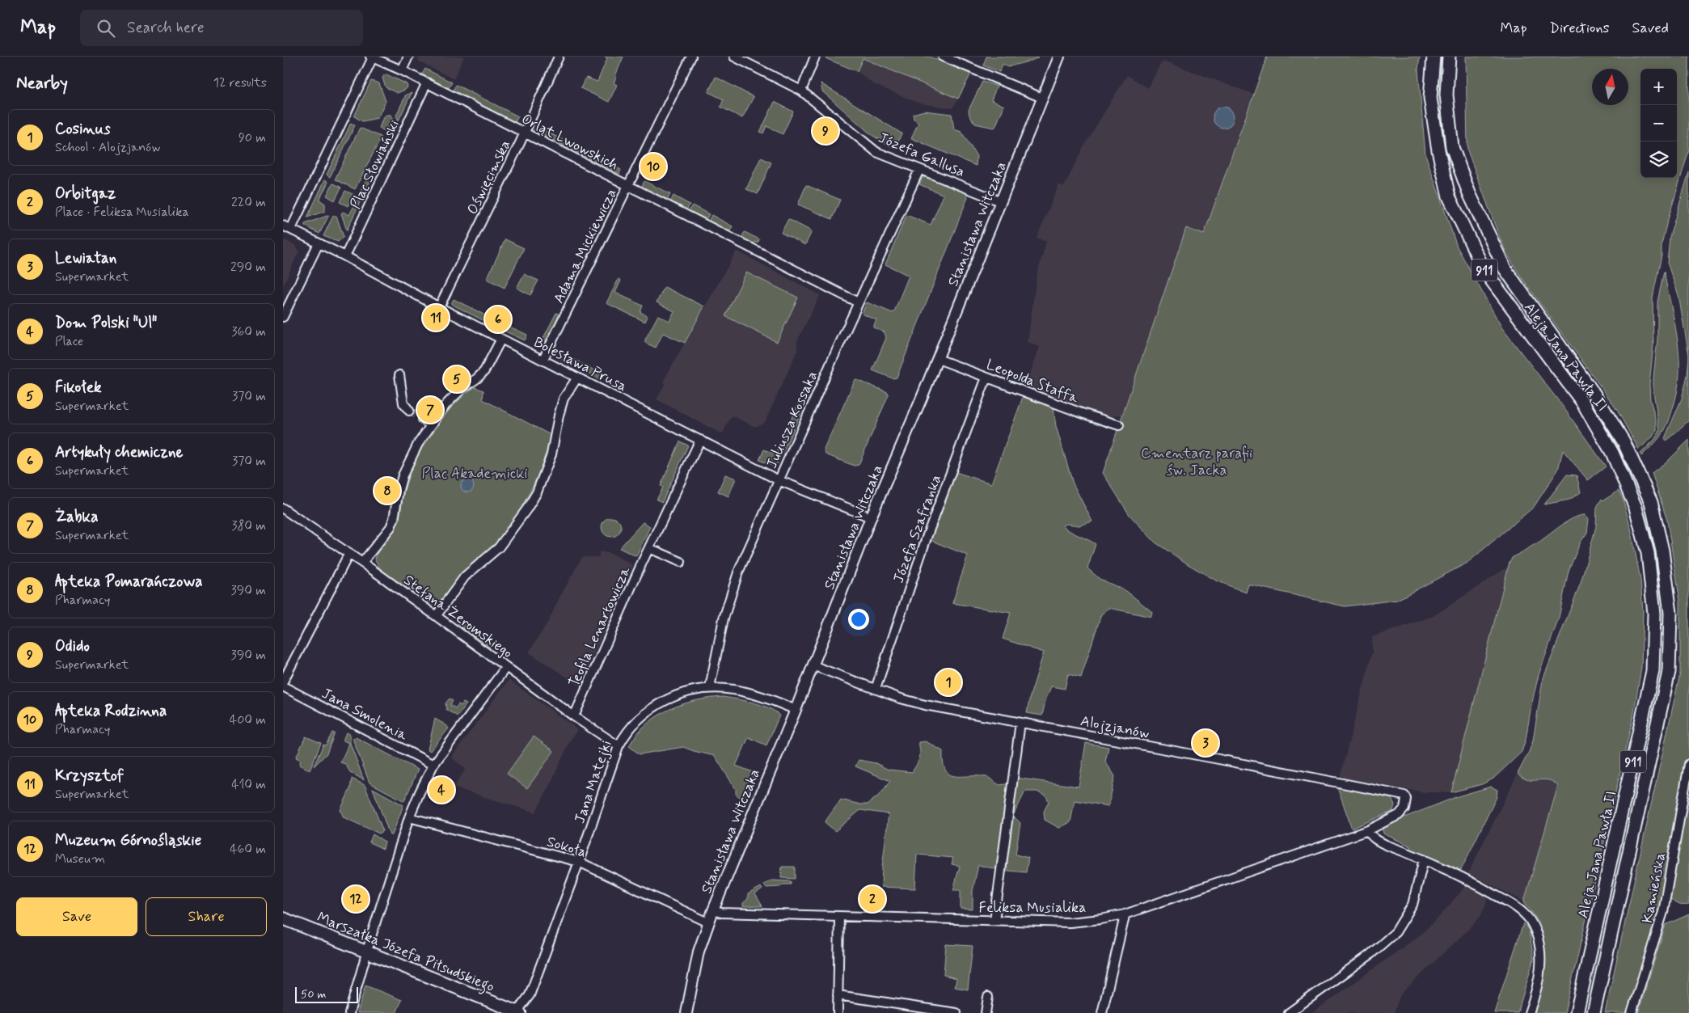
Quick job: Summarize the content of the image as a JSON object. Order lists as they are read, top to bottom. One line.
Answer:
{"streets":{"main road":["911","Aleja Jana Pawła II","Marszałka Józefa Piłsudskiego"],"street":["Orląt Lwowskich","Józefa Gallusa","Plac Słowiański","Oświęcimska","Stanisława Witczaka","Adama Mickiewicza","Bolesława Prusa","Leopolda Staffa","Juliusza Kossaka","Józefa Szafranka","Stefana Żeromskiego","Teofila Lenartowicza","Jana Smolenia","Alojzjanów","Jana Matejki","Sokoła","Kamieńska","Feliksa Musialika"]},"crossings":[["Orląt Lwowskich","Plac Słowiański"],["Orląt Lwowskich","Oświęcimska"],["Orląt Lwowskich","Adama Mickiewicza"],["Orląt Lwowskich","Juliusza Kossaka"],["Józefa Gallusa","Stanisława Witczaka"],["Józefa Gallusa","Juliusza Kossaka"],["Plac Słowiański","Bolesława Prusa"],["Oświęcimska","Bolesława Prusa"],["Stanisława Witczaka","Bolesława Prusa"],["Stanisława Witczaka","Leopolda Staffa"],["Stanisława Witczaka","Alojzjanów"],["Stanisława Witczaka","Jana Matejki"],["Stanisława Witczaka","Sokoła"],["Stanisława Witczaka","Feliksa Musialika"],["Adama Mickiewicza","Bolesława Prusa"],["Bolesława Prusa","Juliusza Kossaka"],["Bolesława Prusa","Teofila Lenartowicza"],["Leopolda Staffa","Józefa Szafranka"],["Juliusza Kossaka","Jana Matejki"],["Józefa Szafranka","Alojzjanów"],["Stefana Żeromskiego","Teofila Lenartowicza"],["Stefana Żeromskiego","Jana Matejki"],["Alojzjanów","Feliksa Musialika"],["Jana Matejki","Sokoła"],["Jana Matejki","Marszałka Józefa Piłsudskiego"]],"parks":["Cmentarz parafii św. Jacka","Plac Akademicki"],"scale_bar":"50 m","north":"top","page":{"header":"Map","search":"Search here","nav":["Map","Directions","Saved"],"heading":["Nearby","12 results"],"map_buttons":["+","−"],"list":[{"mark":"1","name":"Cosinus","note":"School · Alojzjanów","value":"90 m"},{"mark":"2","name":"Orbitgaz","note":"Place · Feliksa Musialika","value":"220 m"},{"mark":"3","name":"Lewiatan","note":"Supermarket","value":"290 m"},{"mark":"4","name":"Dom Polski \"Ul\"","note":"Place","value":"360 m"},{"mark":"5","name":"Fikołek","note":"Supermarket","value":"370 m"},{"mark":"6","name":"Artykuły chemiczne","note":"Supermarket","value":"370 m"},{"mark":"7","name":"Żabka","note":"Supermarket","value":"380 m"},{"mark":"8","name":"Apteka Pomarańczowa","note":"Pharmacy","value":"390 m"},{"mark":"9","name":"Odido","note":"Supermarket","value":"390 m"},{"mark":"10","name":"Apteka Rodzinna","note":"Pharmacy","value":"400 m"},{"mark":"11","name":"Krzysztof","note":"Supermarket","value":"410 m"},{"mark":"12","name":"Muzeum Górnośląskie","note":"Museum","value":"460 m"}],"pins":["9","10","11","6","5","7","8","1","3","4","2","12"],"buttons":["Save","Share"],"scale":"50 m"}}
